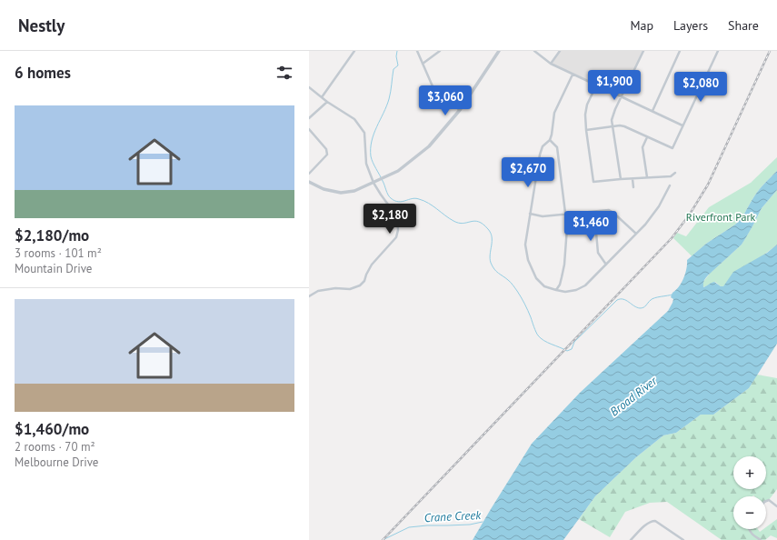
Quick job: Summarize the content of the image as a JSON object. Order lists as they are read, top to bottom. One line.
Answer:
{"water":["Broad River","Crane Creek"],"parks":["Riverfront Park"],"page":{"header":"Nestly","nav":["Map","Layers","Share"],"heading":"6 homes","price":["$1,900","$2,080","$3,060","$2,670","$2,180","$1,460"],"list":[{"name":"$2,180/mo","note":"3 rooms · 101 m² · Mountain Drive"},{"name":"$1,460/mo","note":"2 rooms · 70 m² · Melbourne Drive"}],"map_buttons":["+","−"]}}
